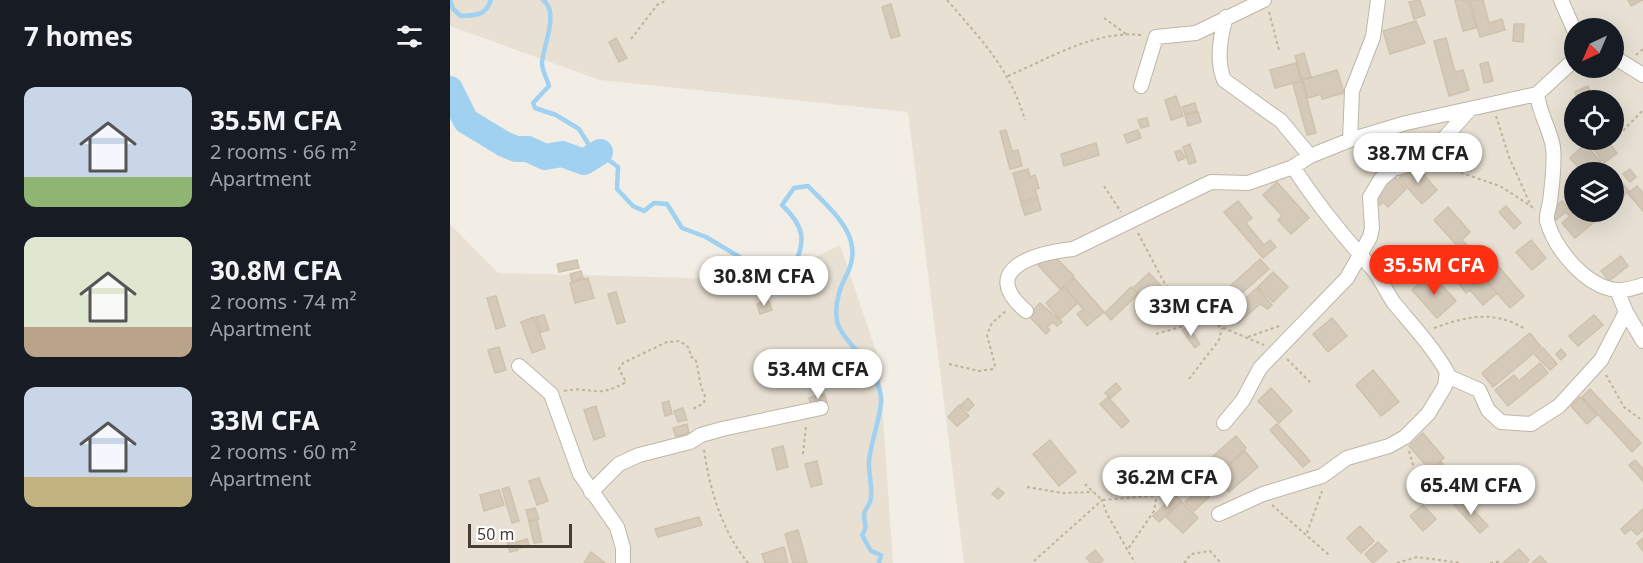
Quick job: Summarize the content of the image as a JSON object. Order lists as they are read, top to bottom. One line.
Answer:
{"scale_bar":"50 m","north":"bottom left","page":{"heading":"7 homes","list":[{"name":"35.5M CFA","note":"2 rooms · 66 m² · Apartment"},{"name":"30.8M CFA","note":"2 rooms · 74 m² · Apartment"},{"name":"33M CFA","note":"2 rooms · 60 m² · Apartment"}],"price":["38.7M CFA","35.5M CFA","30.8M CFA","33M CFA","53.4M CFA","36.2M CFA","65.4M CFA"],"scale":"50 m"}}
